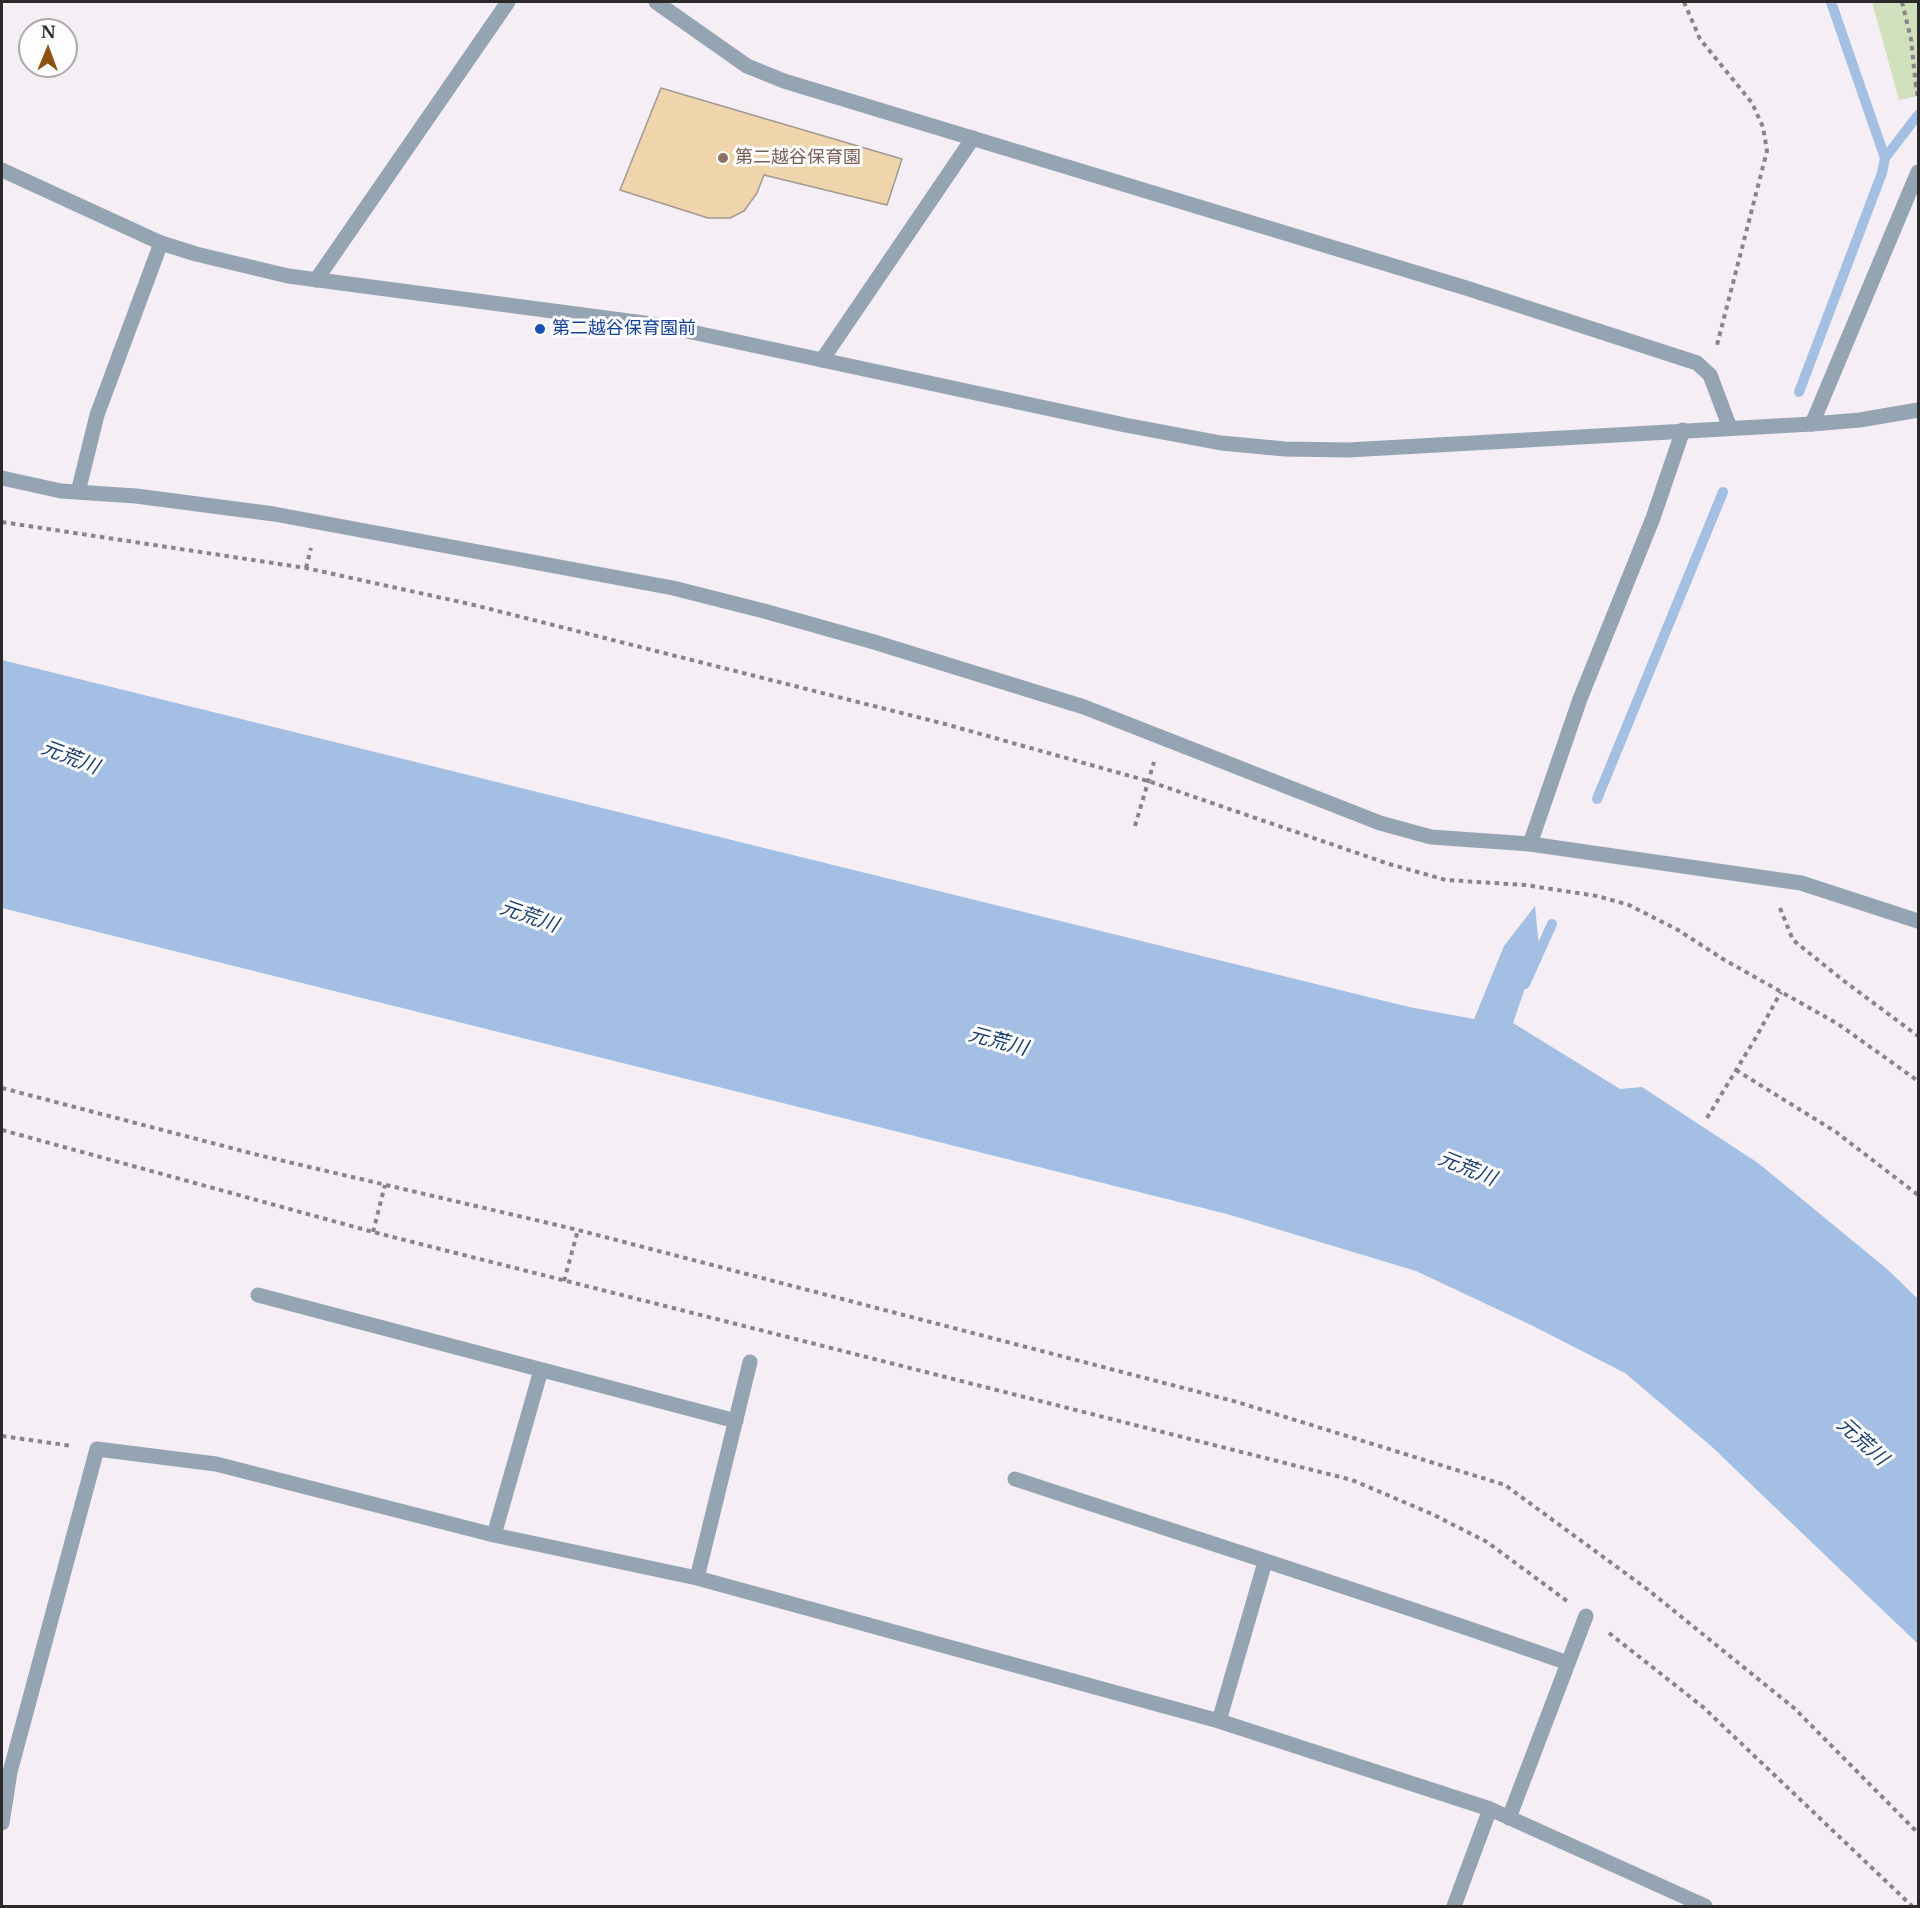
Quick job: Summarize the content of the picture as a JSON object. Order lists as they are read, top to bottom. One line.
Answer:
{"water":["元荒川"],"places":["第二越谷保育園","第二越谷保育園前"],"north":"top"}
